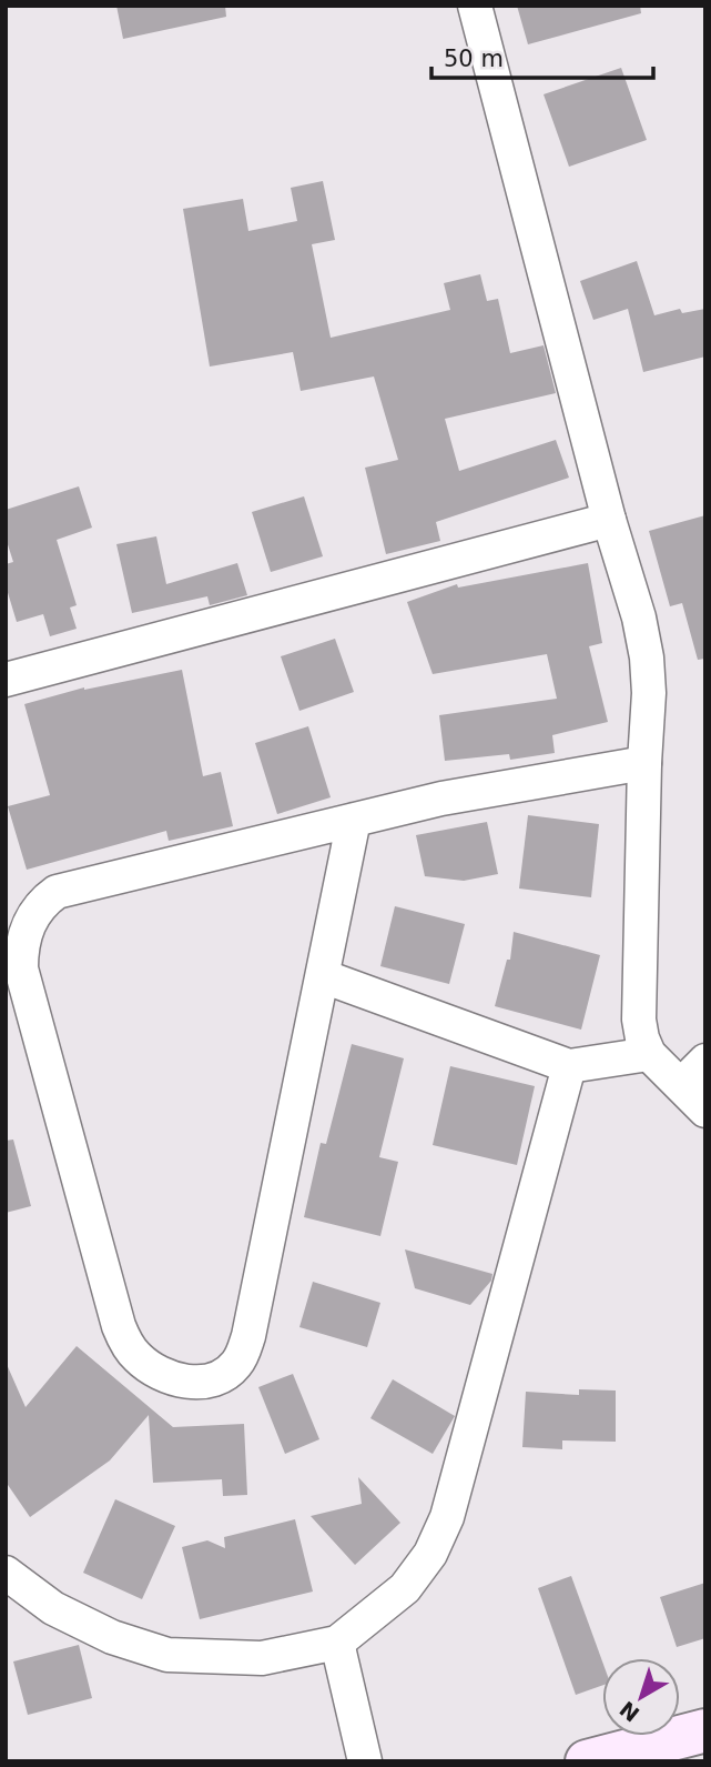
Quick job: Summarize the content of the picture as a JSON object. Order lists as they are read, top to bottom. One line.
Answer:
{"scale_bar":"50 m","north":"bottom left"}
